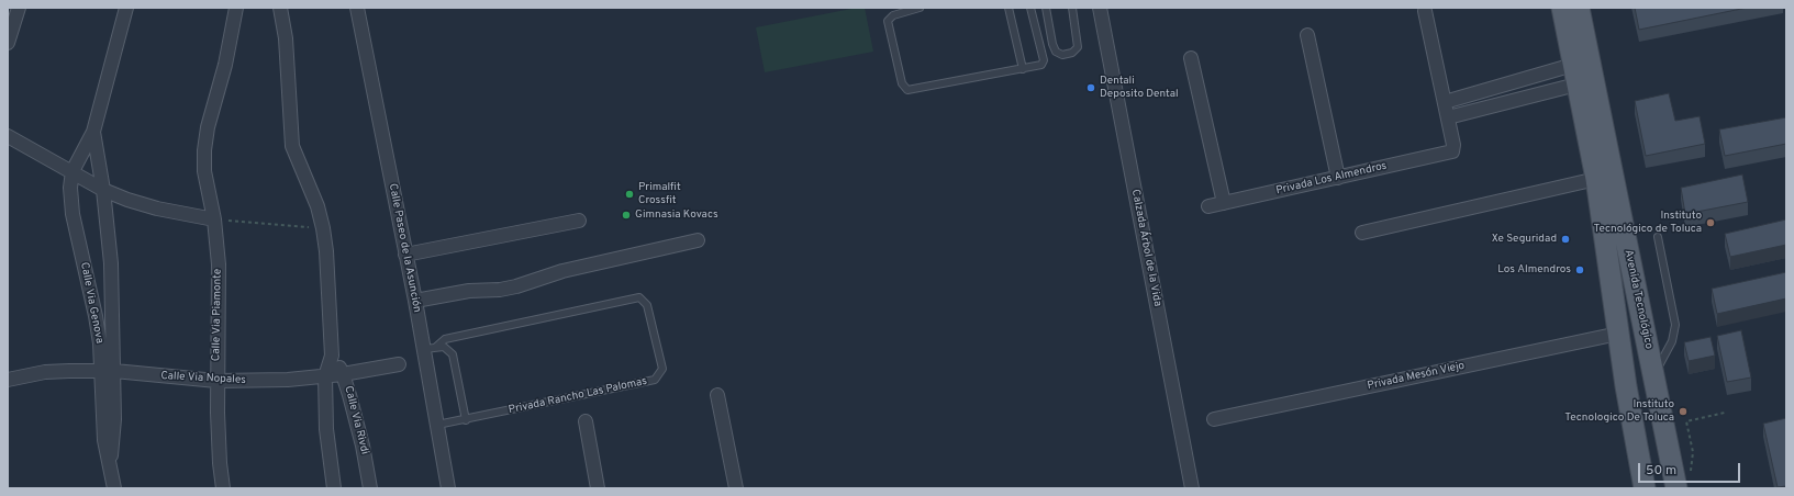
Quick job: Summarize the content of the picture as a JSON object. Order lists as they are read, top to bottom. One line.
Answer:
{"streets":{"main road":["Avenida Tecnológico"],"street":["Privada Los Almendros","Calle Paseo de la Asunción","Calzada Árbol de la Vida","Calle Via Genova","Calle Via Piamonte","Privada Mesón Viejo","Calle Via Nopales","Calle Via Rivdi"],"lane":["Privada Rancho Las Palomas"]},"crossings":[["Calle Paseo de la Asunción","Privada Rancho Las Palomas"],["Avenida Tecnológico","Privada Mesón Viejo"],["Calle Via Genova","Calle Via Nopales"],["Calle Via Piamonte","Calle Via Nopales"],["Calle Via Nopales","Calle Via Rivdi"]],"places":["Dentali Deposito Dental","Primalfit Crossfit","Gimnasia Kovacs","Instituto Tecnológico de Toluca","Xe Seguridad","Los Almendros","Instituto Tecnologico De Toluca"],"scale_bar":"50 m"}
